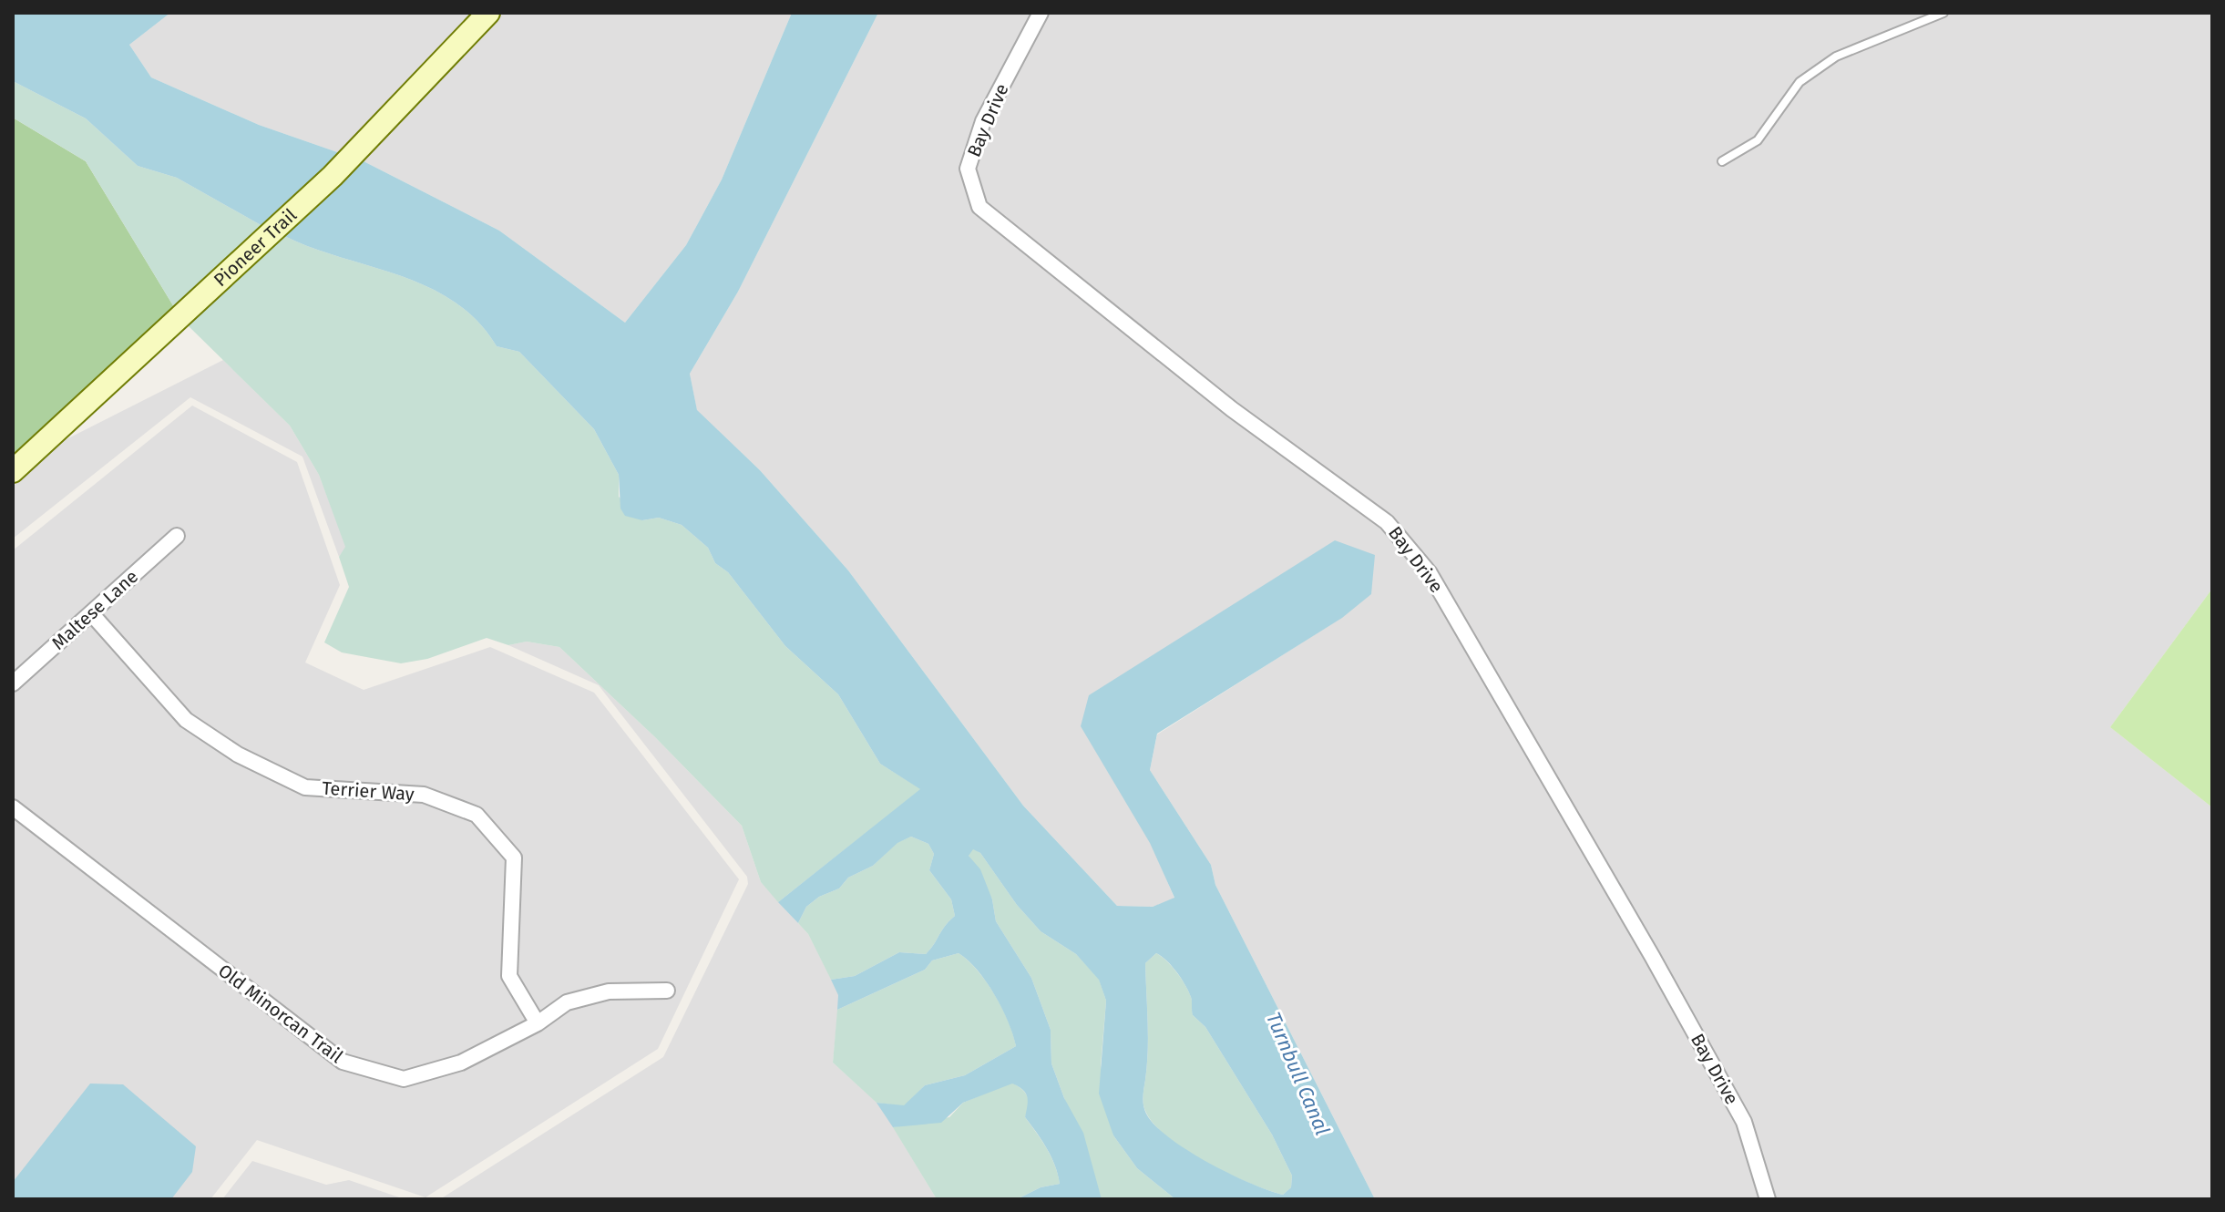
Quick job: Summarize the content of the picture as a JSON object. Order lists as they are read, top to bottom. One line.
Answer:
{"streets":{"street":["Bay Drive","Pioneer Trail","Maltese Lane","Terrier Way","Old Minorcan Trail"]},"crossings":[["Maltese Lane","Terrier Way"],["Terrier Way","Old Minorcan Trail"]],"water":["Turnbull Canal"]}
